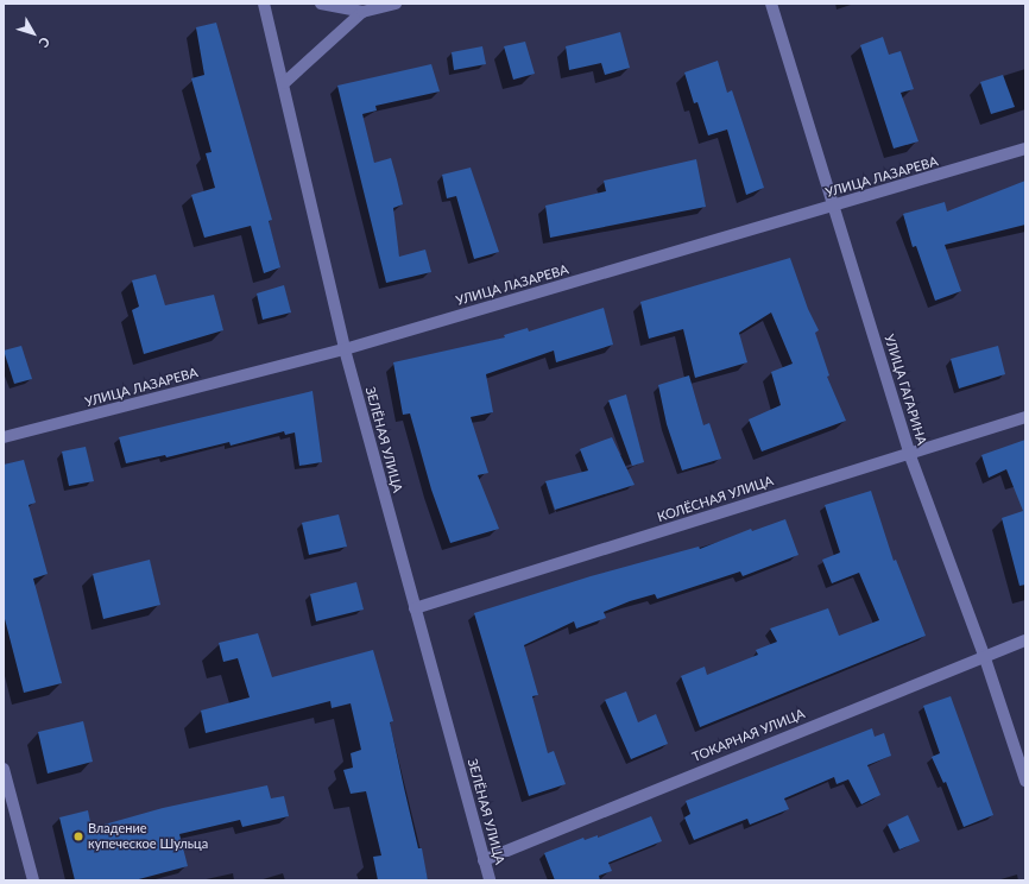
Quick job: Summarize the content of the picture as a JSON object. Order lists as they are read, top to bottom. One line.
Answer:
{"streets":{"street":["УЛИЦА ЛАЗАРЕВА","УЛИЦА ГАГАРИНА","ЗЕЛЁНАЯ УЛИЦА","КОЛЁСНАЯ УЛИЦА","ТОКАРНАЯ УЛИЦА"]},"crossings":[["УЛИЦА ЛАЗАРЕВА","УЛИЦА ГАГАРИНА"],["УЛИЦА ЛАЗАРЕВА","ЗЕЛЁНАЯ УЛИЦА"],["УЛИЦА ГАГАРИНА","КОЛЁСНАЯ УЛИЦА"],["УЛИЦА ГАГАРИНА","ТОКАРНАЯ УЛИЦА"],["ЗЕЛЁНАЯ УЛИЦА","КОЛЁСНАЯ УЛИЦА"],["ЗЕЛЁНАЯ УЛИЦА","ТОКАРНАЯ УЛИЦА"]],"places":["Владение купеческое Шульца"],"north":"bottom right"}
